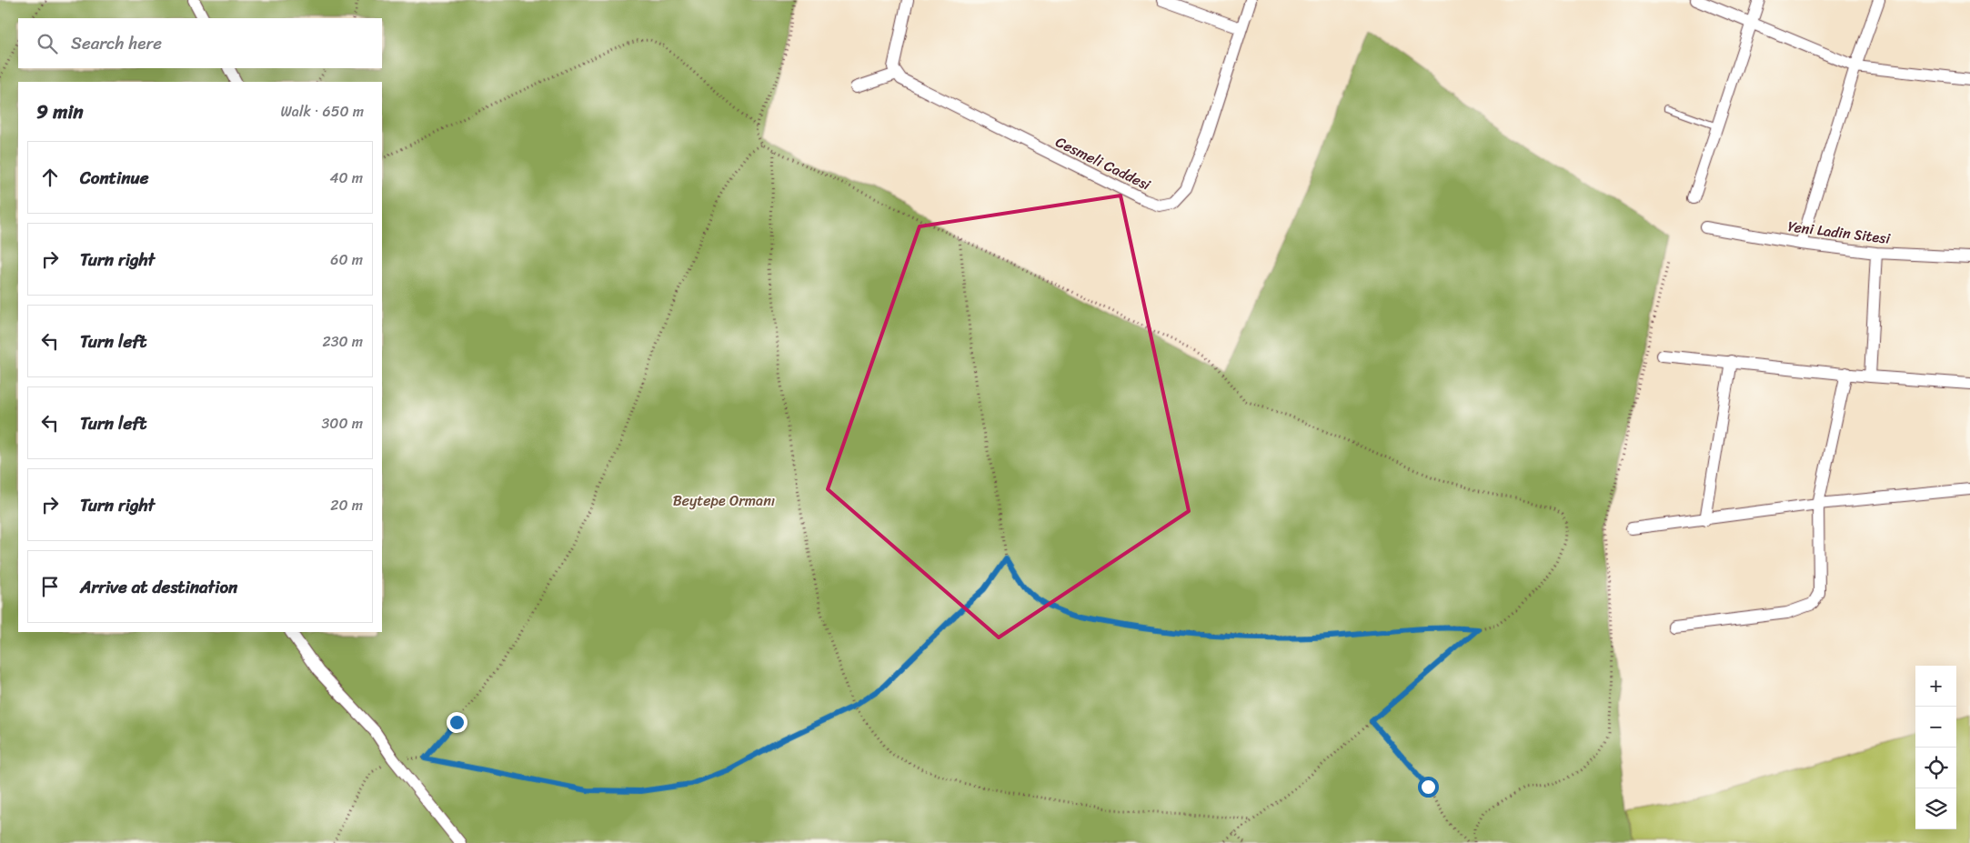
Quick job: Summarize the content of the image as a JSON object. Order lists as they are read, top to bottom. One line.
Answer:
{"streets":{"street":["Cesmeli Caddesi","Yeni Ladin Sitesi"]},"parks":["Beytepe Ormanı"],"page":{"search":"Search here","heading":["9 min","Walk · 650 m"],"list":[["Continue","40 m"],["Turn right","60 m"],["Turn left","230 m"],["Turn left","300 m"],["Turn right","20 m"],"Arrive at destination"],"map_buttons":["+","−"]}}
